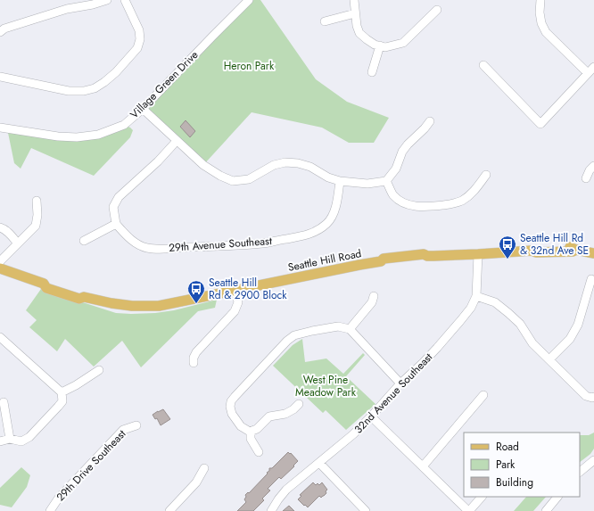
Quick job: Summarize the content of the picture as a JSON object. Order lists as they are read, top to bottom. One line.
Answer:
{"streets":{"main road":["Seattle Hill Road"],"street":["Village Green Drive","29th Avenue Southeast","32nd Avenue Southeast","29th Drive Southeast"]},"crossings":[["Seattle Hill Road","32nd Avenue Southeast"]],"parks":["Heron Park","West Pine Meadow Park"],"places":{"bus stop":["Seattle Hill Rd & 32nd Ave SE","Seattle Hill Rd & 2900 Block"]},"legend":["Road","Park","Building"]}
